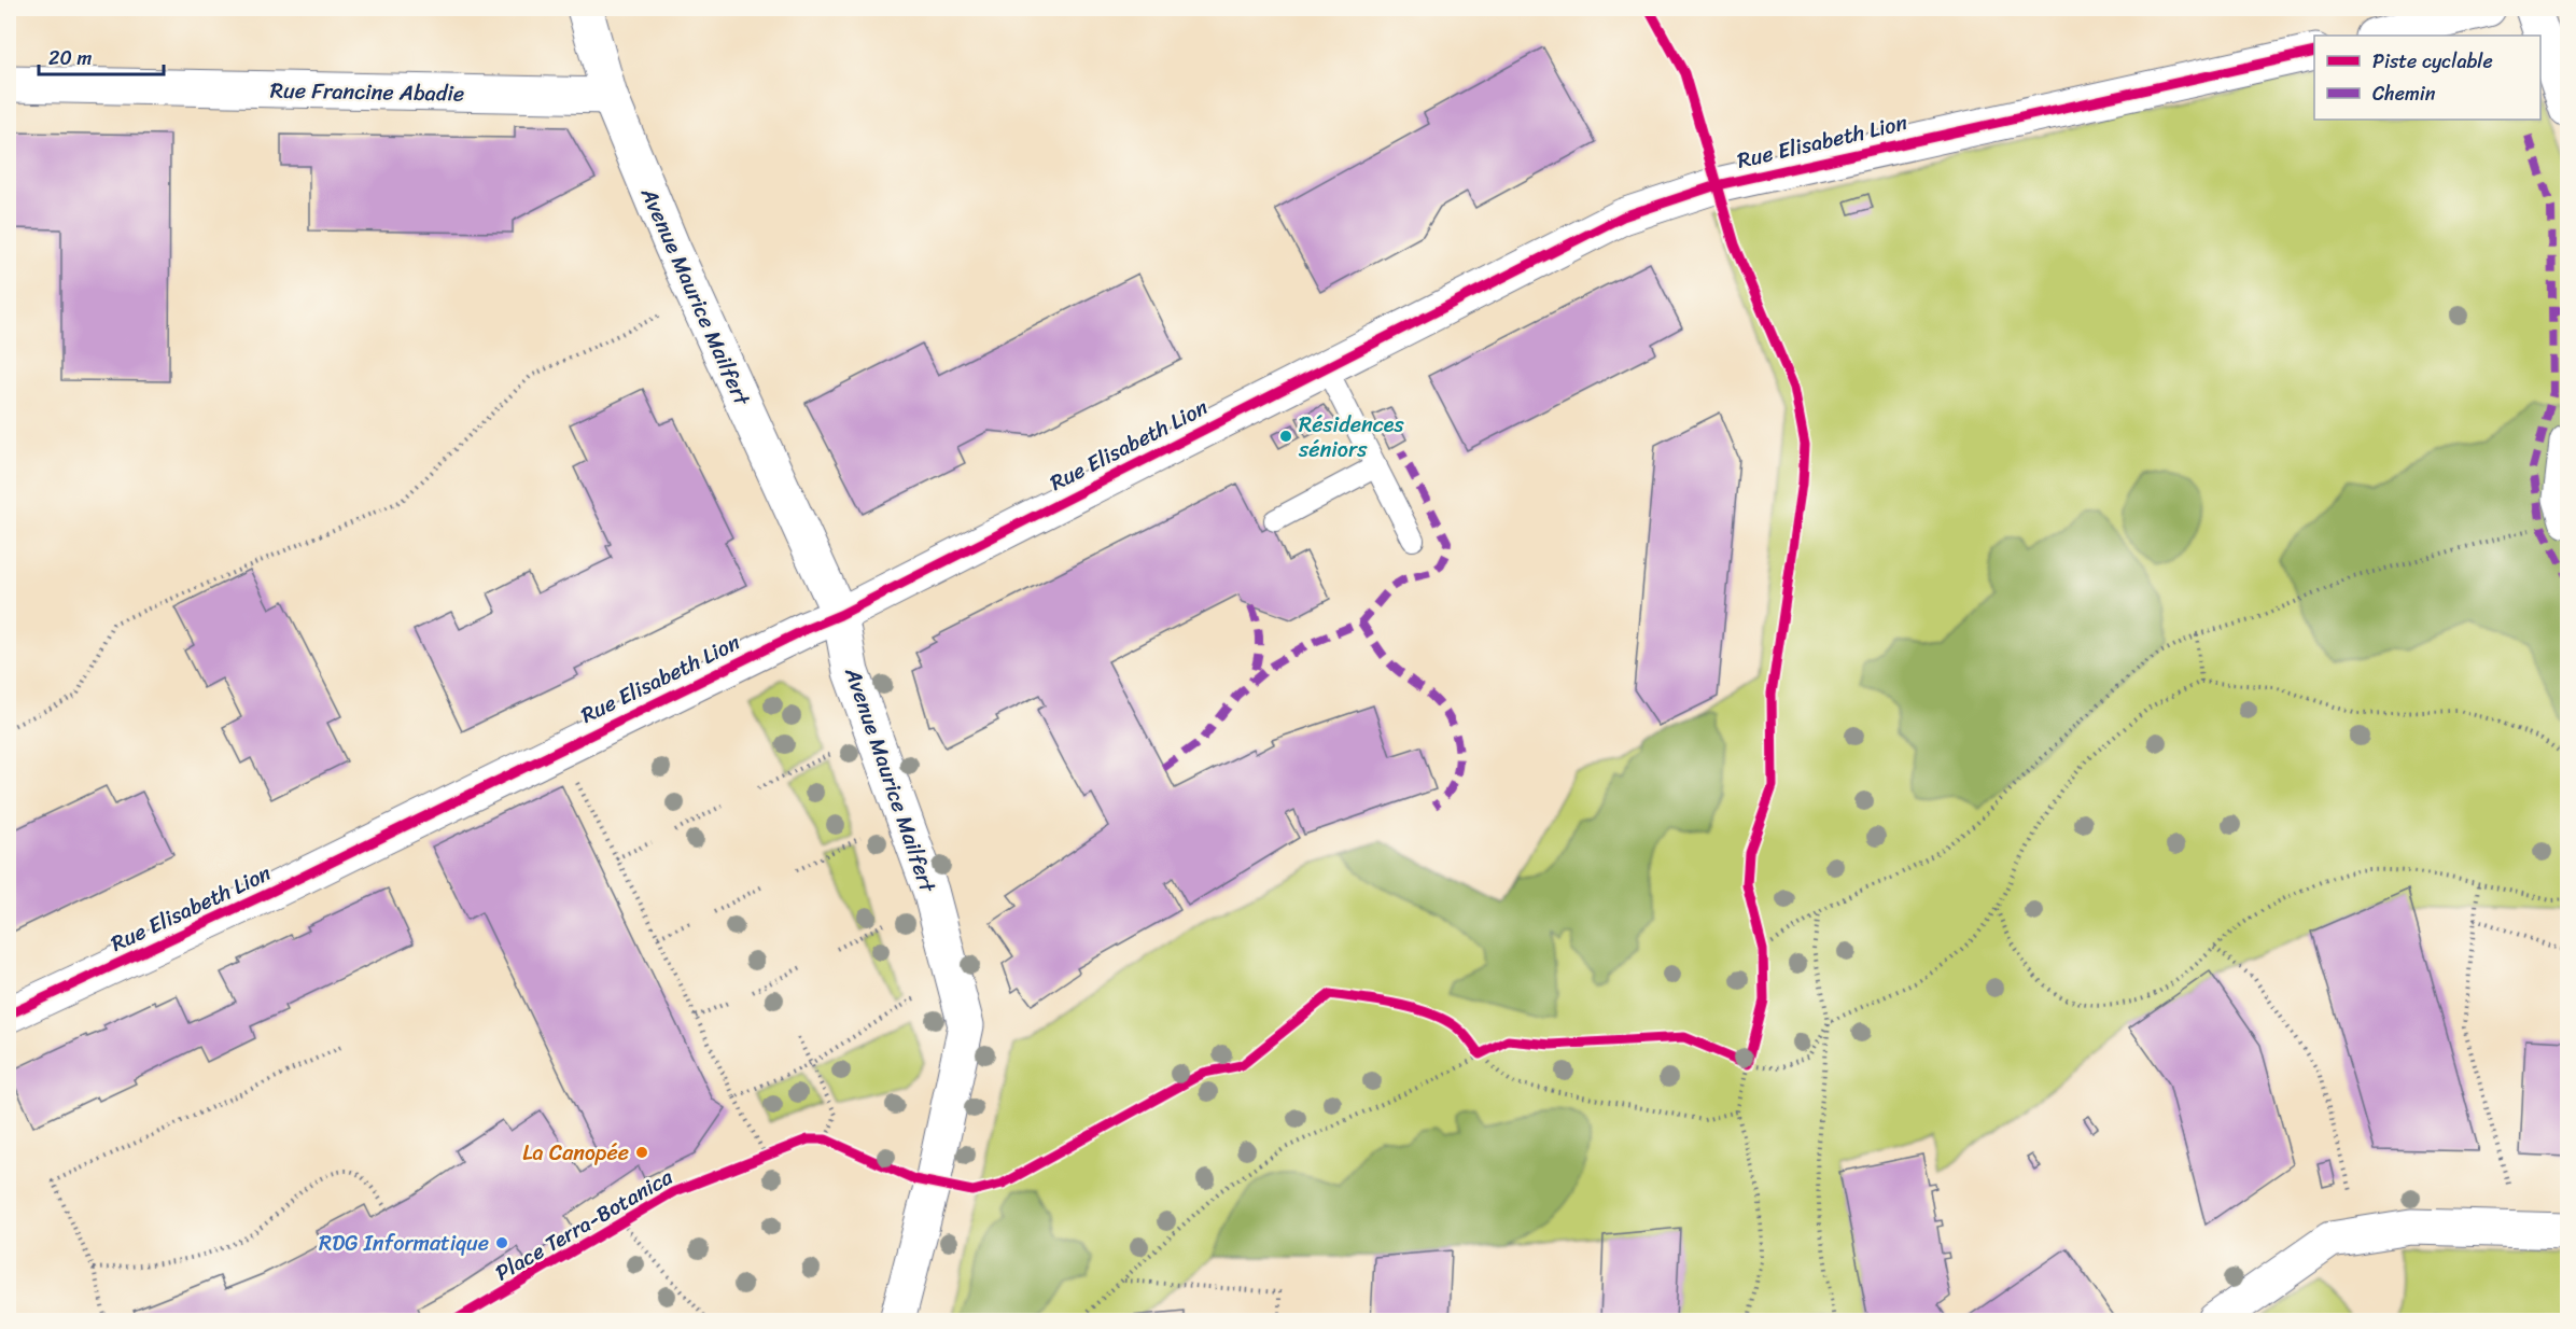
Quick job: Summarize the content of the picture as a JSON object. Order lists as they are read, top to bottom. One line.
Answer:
{"streets":{"street":["Rue Francine Abadie","Rue Elisabeth Lion","Avenue Maurice Mailfert"],"cycle path":["Place Terra-Botanica"]},"crossings":[["Rue Francine Abadie","Avenue Maurice Mailfert"],["Rue Elisabeth Lion","Avenue Maurice Mailfert"]],"places":["Résidences séniors","La Canopée","RDG Informatique"],"legend":["Piste cyclable","Chemin"],"scale_bar":"20 m"}
